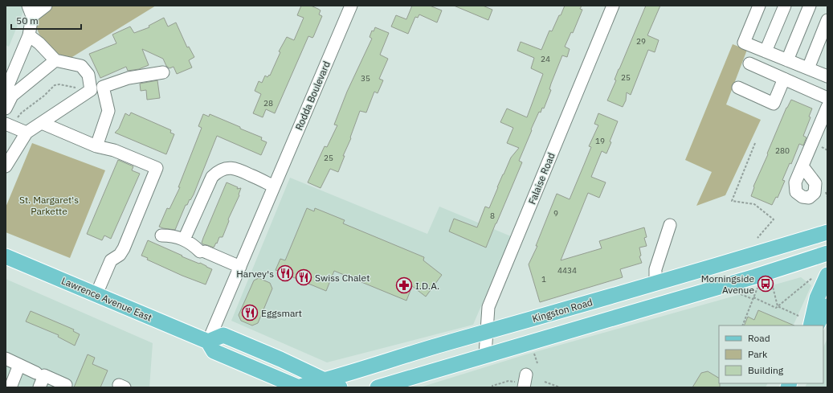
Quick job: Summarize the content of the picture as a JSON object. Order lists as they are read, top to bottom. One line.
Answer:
{"streets":{"main road":["Lawrence Avenue East","Kingston Road"],"street":["Rodda Boulevard","Falaise Road"]},"crossings":[["Rodda Boulevard","Lawrence Avenue East"],["Falaise Road","Kingston Road"],["Lawrence Avenue East","Kingston Road"]],"parks":["St. Margaret's Parkette"],"places":{"restaurant":["Harvey's","Swiss Chalet","Eggsmart"],"bus stop":["Morningside Avenue"],"pharmacy":["I.D.A."]},"house_numbers":["29","24","25","35","28","19","280","25","9","8","4434","1"],"legend":["Road","Park","Building"],"scale_bar":"50 m"}
